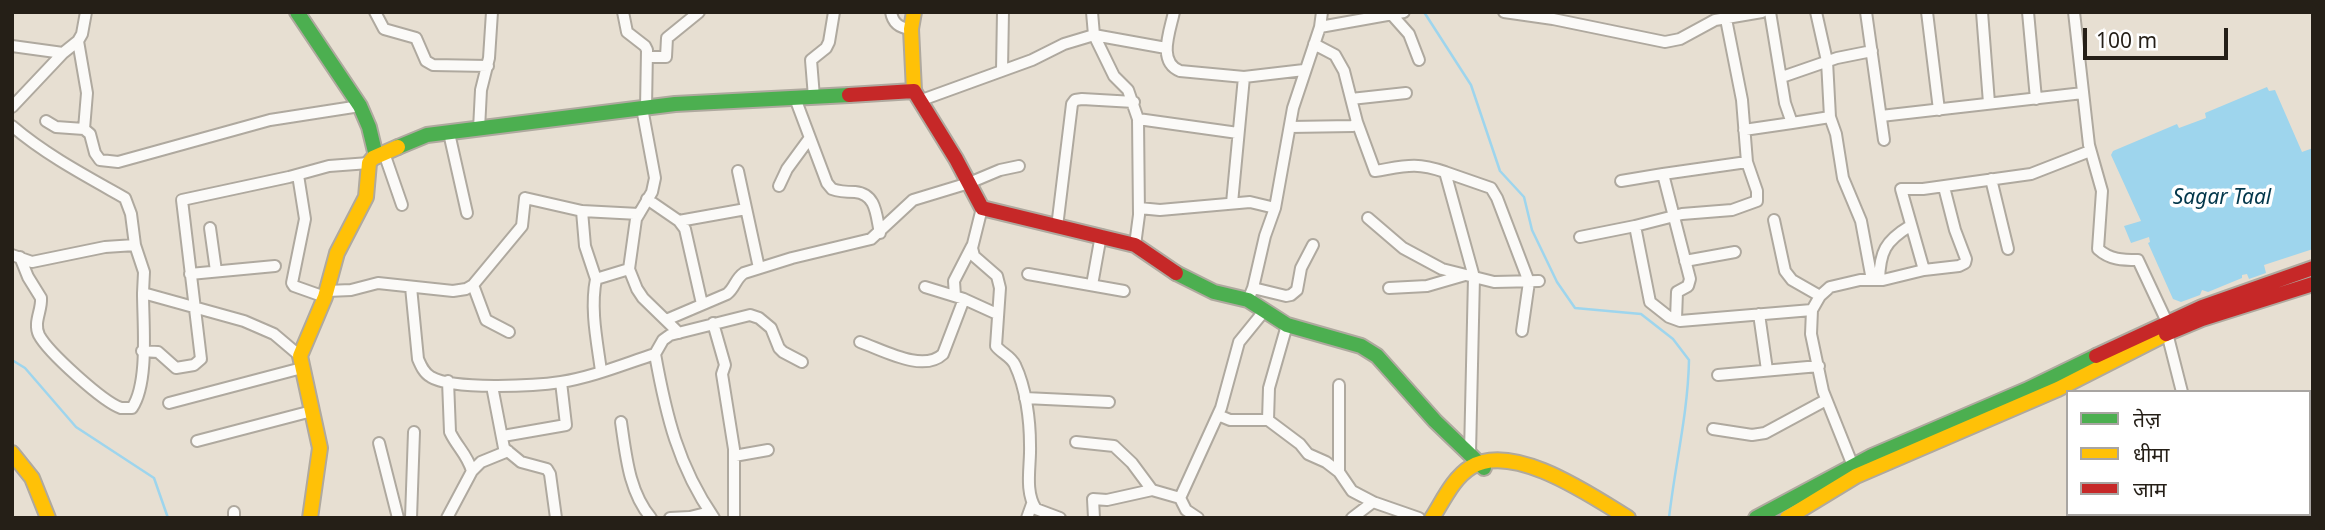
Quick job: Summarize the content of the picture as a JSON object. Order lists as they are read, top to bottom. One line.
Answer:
{"water":["Sagar Taal"],"legend":["तेज़","धीमा","जाम"],"scale_bar":"100 m"}
